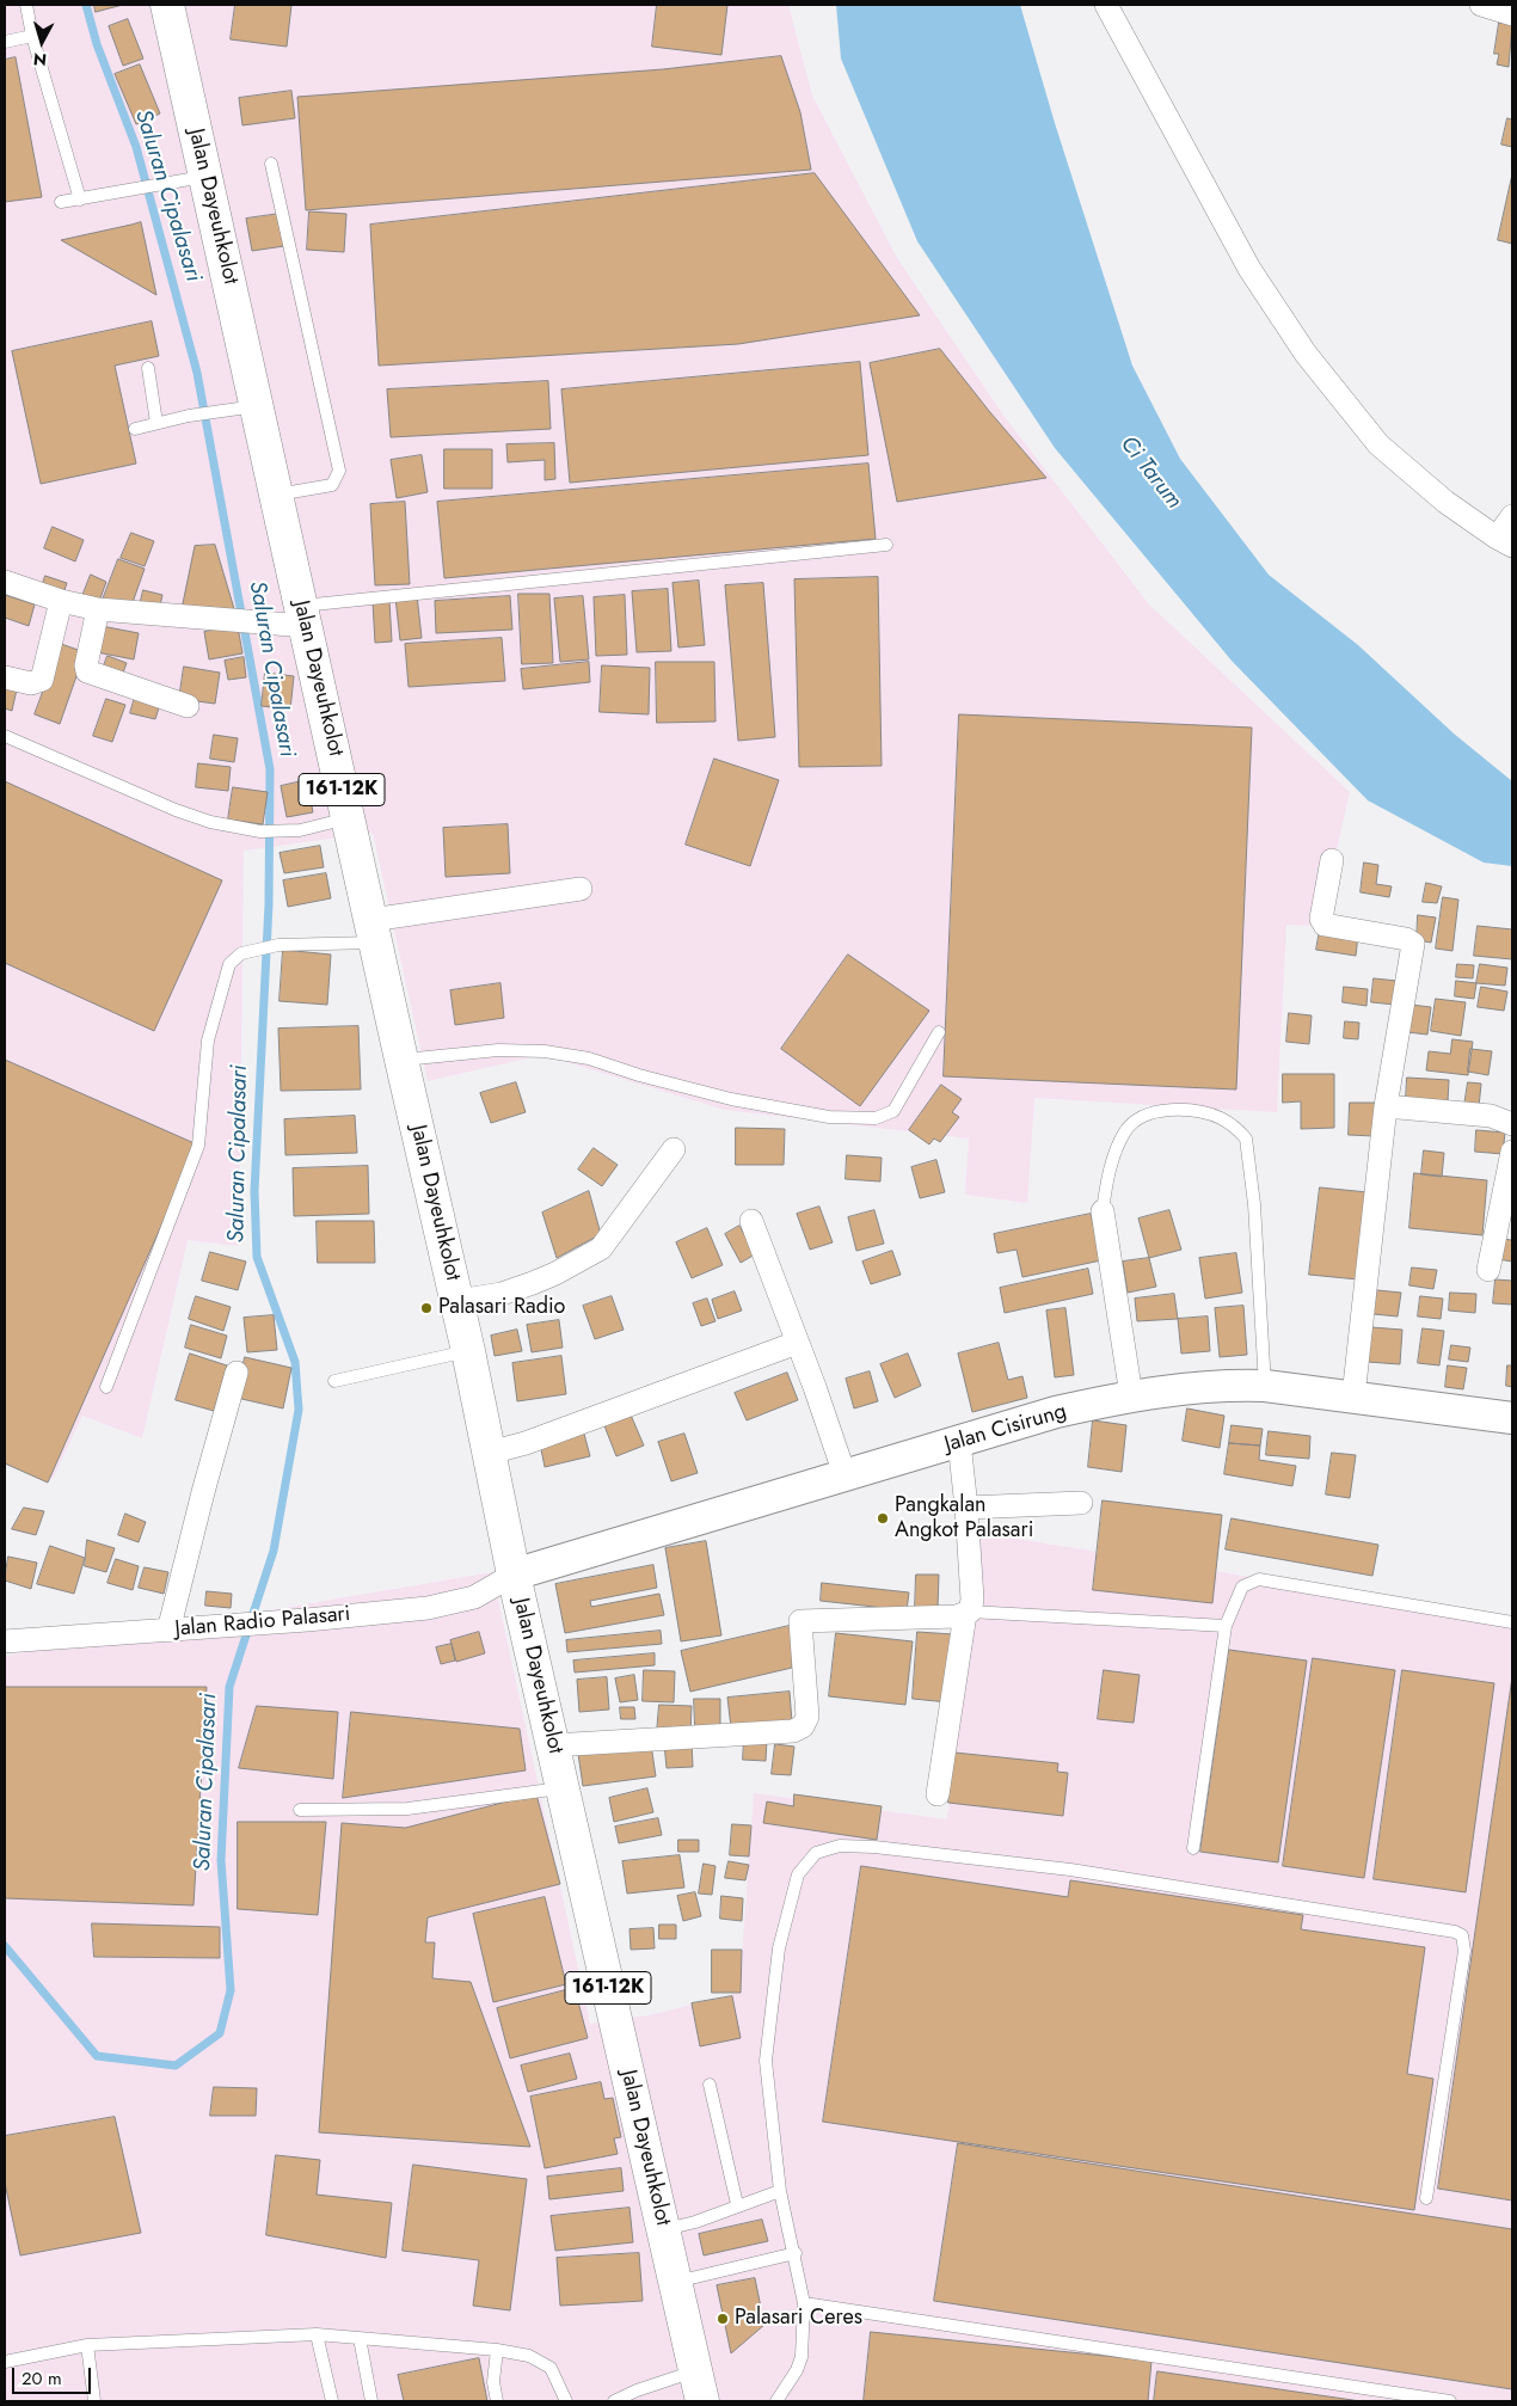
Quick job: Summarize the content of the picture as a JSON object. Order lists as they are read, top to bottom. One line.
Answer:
{"streets":{"main road":["Jalan Dayeuhkolot","161-12K","Jalan Cisirung"],"street":["Jalan Radio Palasari"]},"crossings":[["Jalan Dayeuhkolot","Jalan Cisirung"],["Jalan Dayeuhkolot","Jalan Radio Palasari"],["Jalan Cisirung","Jalan Radio Palasari"]],"water":["Saluran Cipalasari","Ci Tarum"],"places":["Palasari Radio","Pangkalan Angkot Palasari","Palasari Ceres"],"scale_bar":"20 m","north":"bottom"}
